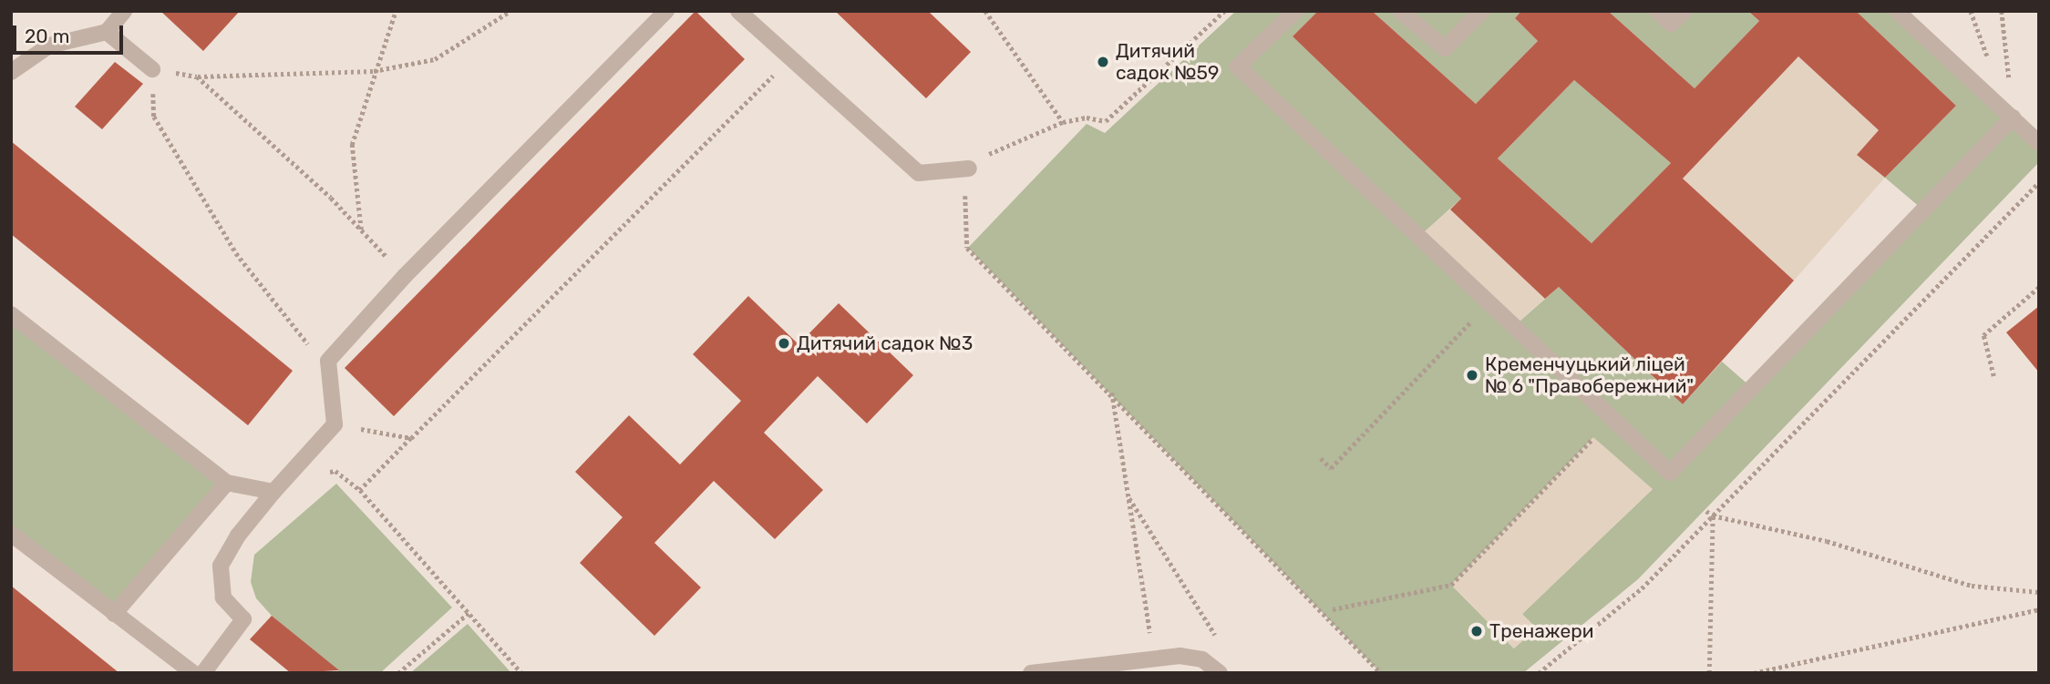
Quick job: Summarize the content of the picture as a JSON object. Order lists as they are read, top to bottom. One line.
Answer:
{"places":["Дитячий садок №59","Дитячий садок №3","Кременчуцький ліцей № 6 \"Правобережний\"","Тренажери"],"scale_bar":"20 m"}
